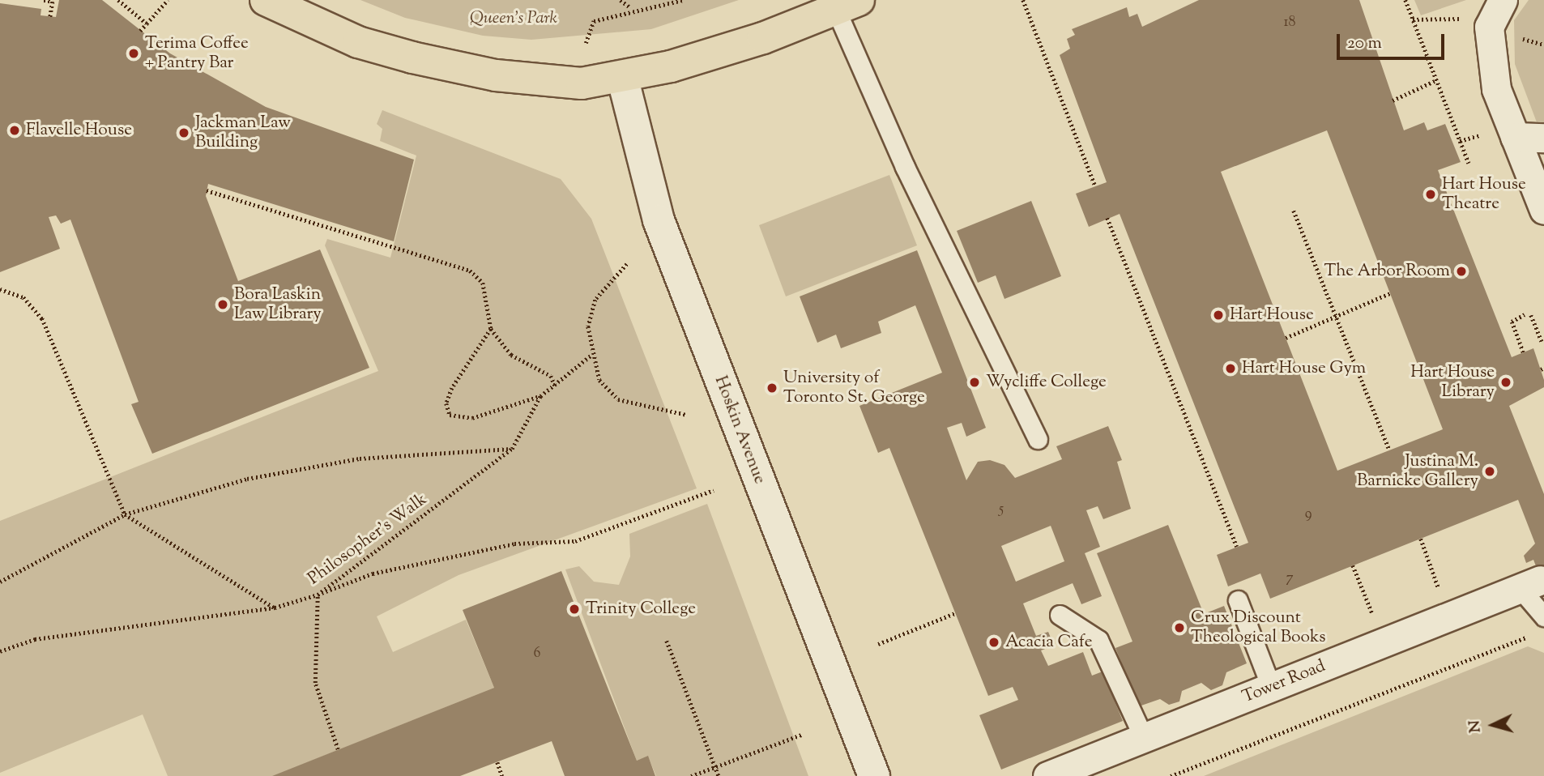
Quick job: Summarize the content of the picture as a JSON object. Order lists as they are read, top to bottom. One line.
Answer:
{"streets":{"street":["Hoskin Avenue","Tower Road"],"path":["Philosopher's Walk"]},"parks":["Queen's Park"],"places":["Terima Coffee + Pantry Bar","Flavelle House","Jackman Law Building","Hart House Theatre","The Arbor Room","Bora Laskin Law Library","Hart House","Hart House Gym","Wycliffe College","Hart House Library","University of Toronto St. George","Justina M. Barnicke Gallery","Trinity College","Crux Discount Theological Books","Acacia Cafe"],"house_numbers":["18","5","9","7","6"],"scale_bar":"20 m","north":"left"}
